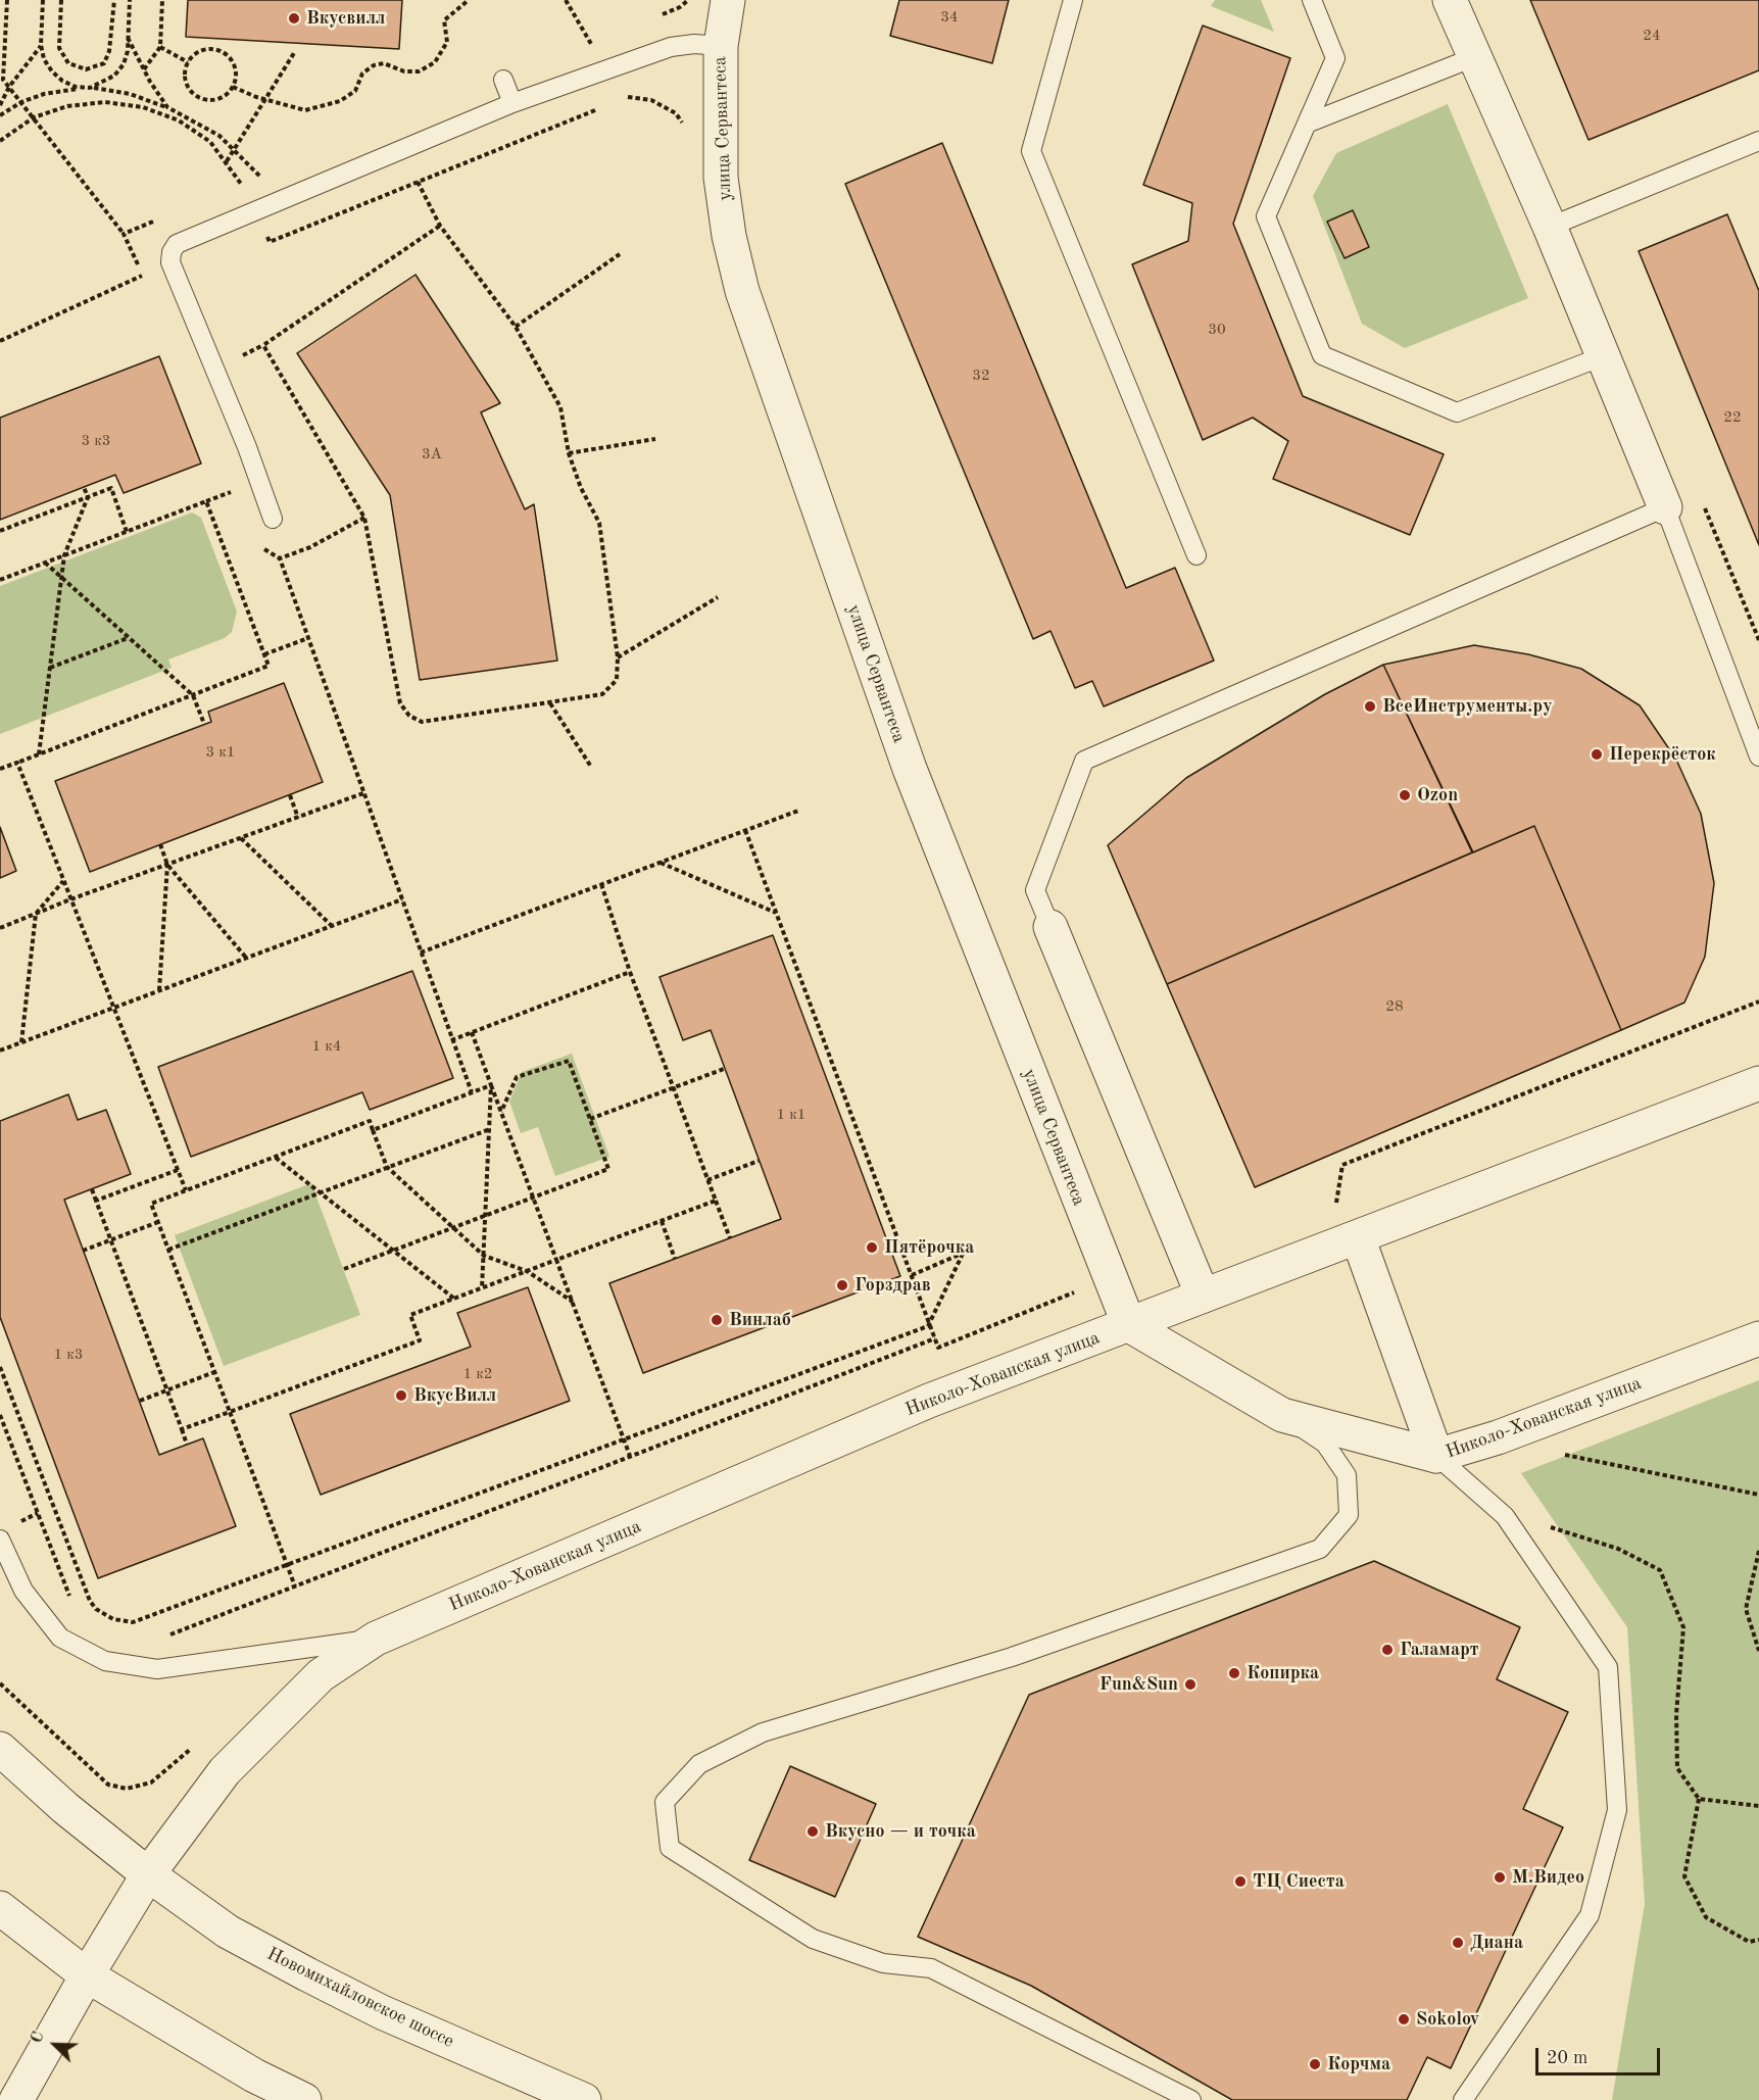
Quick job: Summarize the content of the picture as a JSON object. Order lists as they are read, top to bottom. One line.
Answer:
{"streets":{"street":["улица Сервантеса","Николо-Хованская улица","Новомихайловское шоссе"]},"crossings":[["улица Сервантеса","Николо-Хованская улица"],["Николо-Хованская улица","Новомихайловское шоссе"]],"places":["Вкусвилл","ВсеИнструменты.ру","Перекрёсток","Ozon","Пятёрочка","Горздрав","Винлаб","ВкусВилл","Галамарт","Копирка","Fun&Sun","Вкусно — и точка","М.Видео","ТЦ Сиеста","Диана","Sokolov","Корчма"],"house_numbers":["34","24","30","32","22","3 к3","3А","3 к1","28","1 к4","1 к1","1 к3","1 к2"],"scale_bar":"20 m","north":"top left"}
